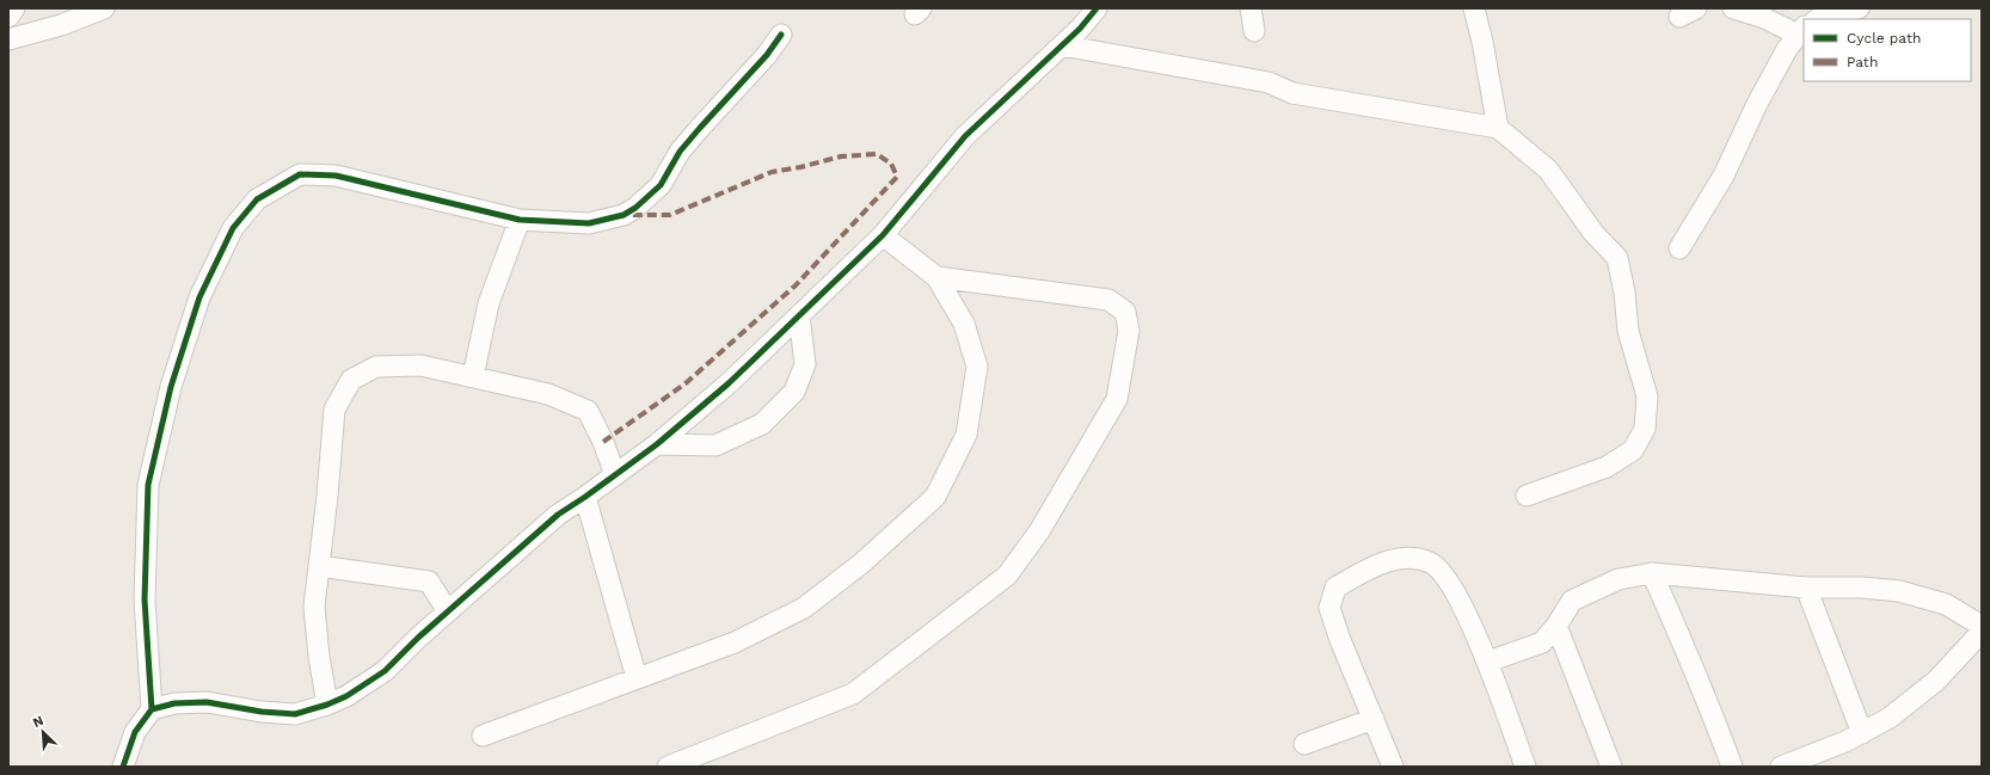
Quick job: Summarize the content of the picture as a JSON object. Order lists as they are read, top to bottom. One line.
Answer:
{"legend":["Cycle path","Path"],"north":"top left"}
